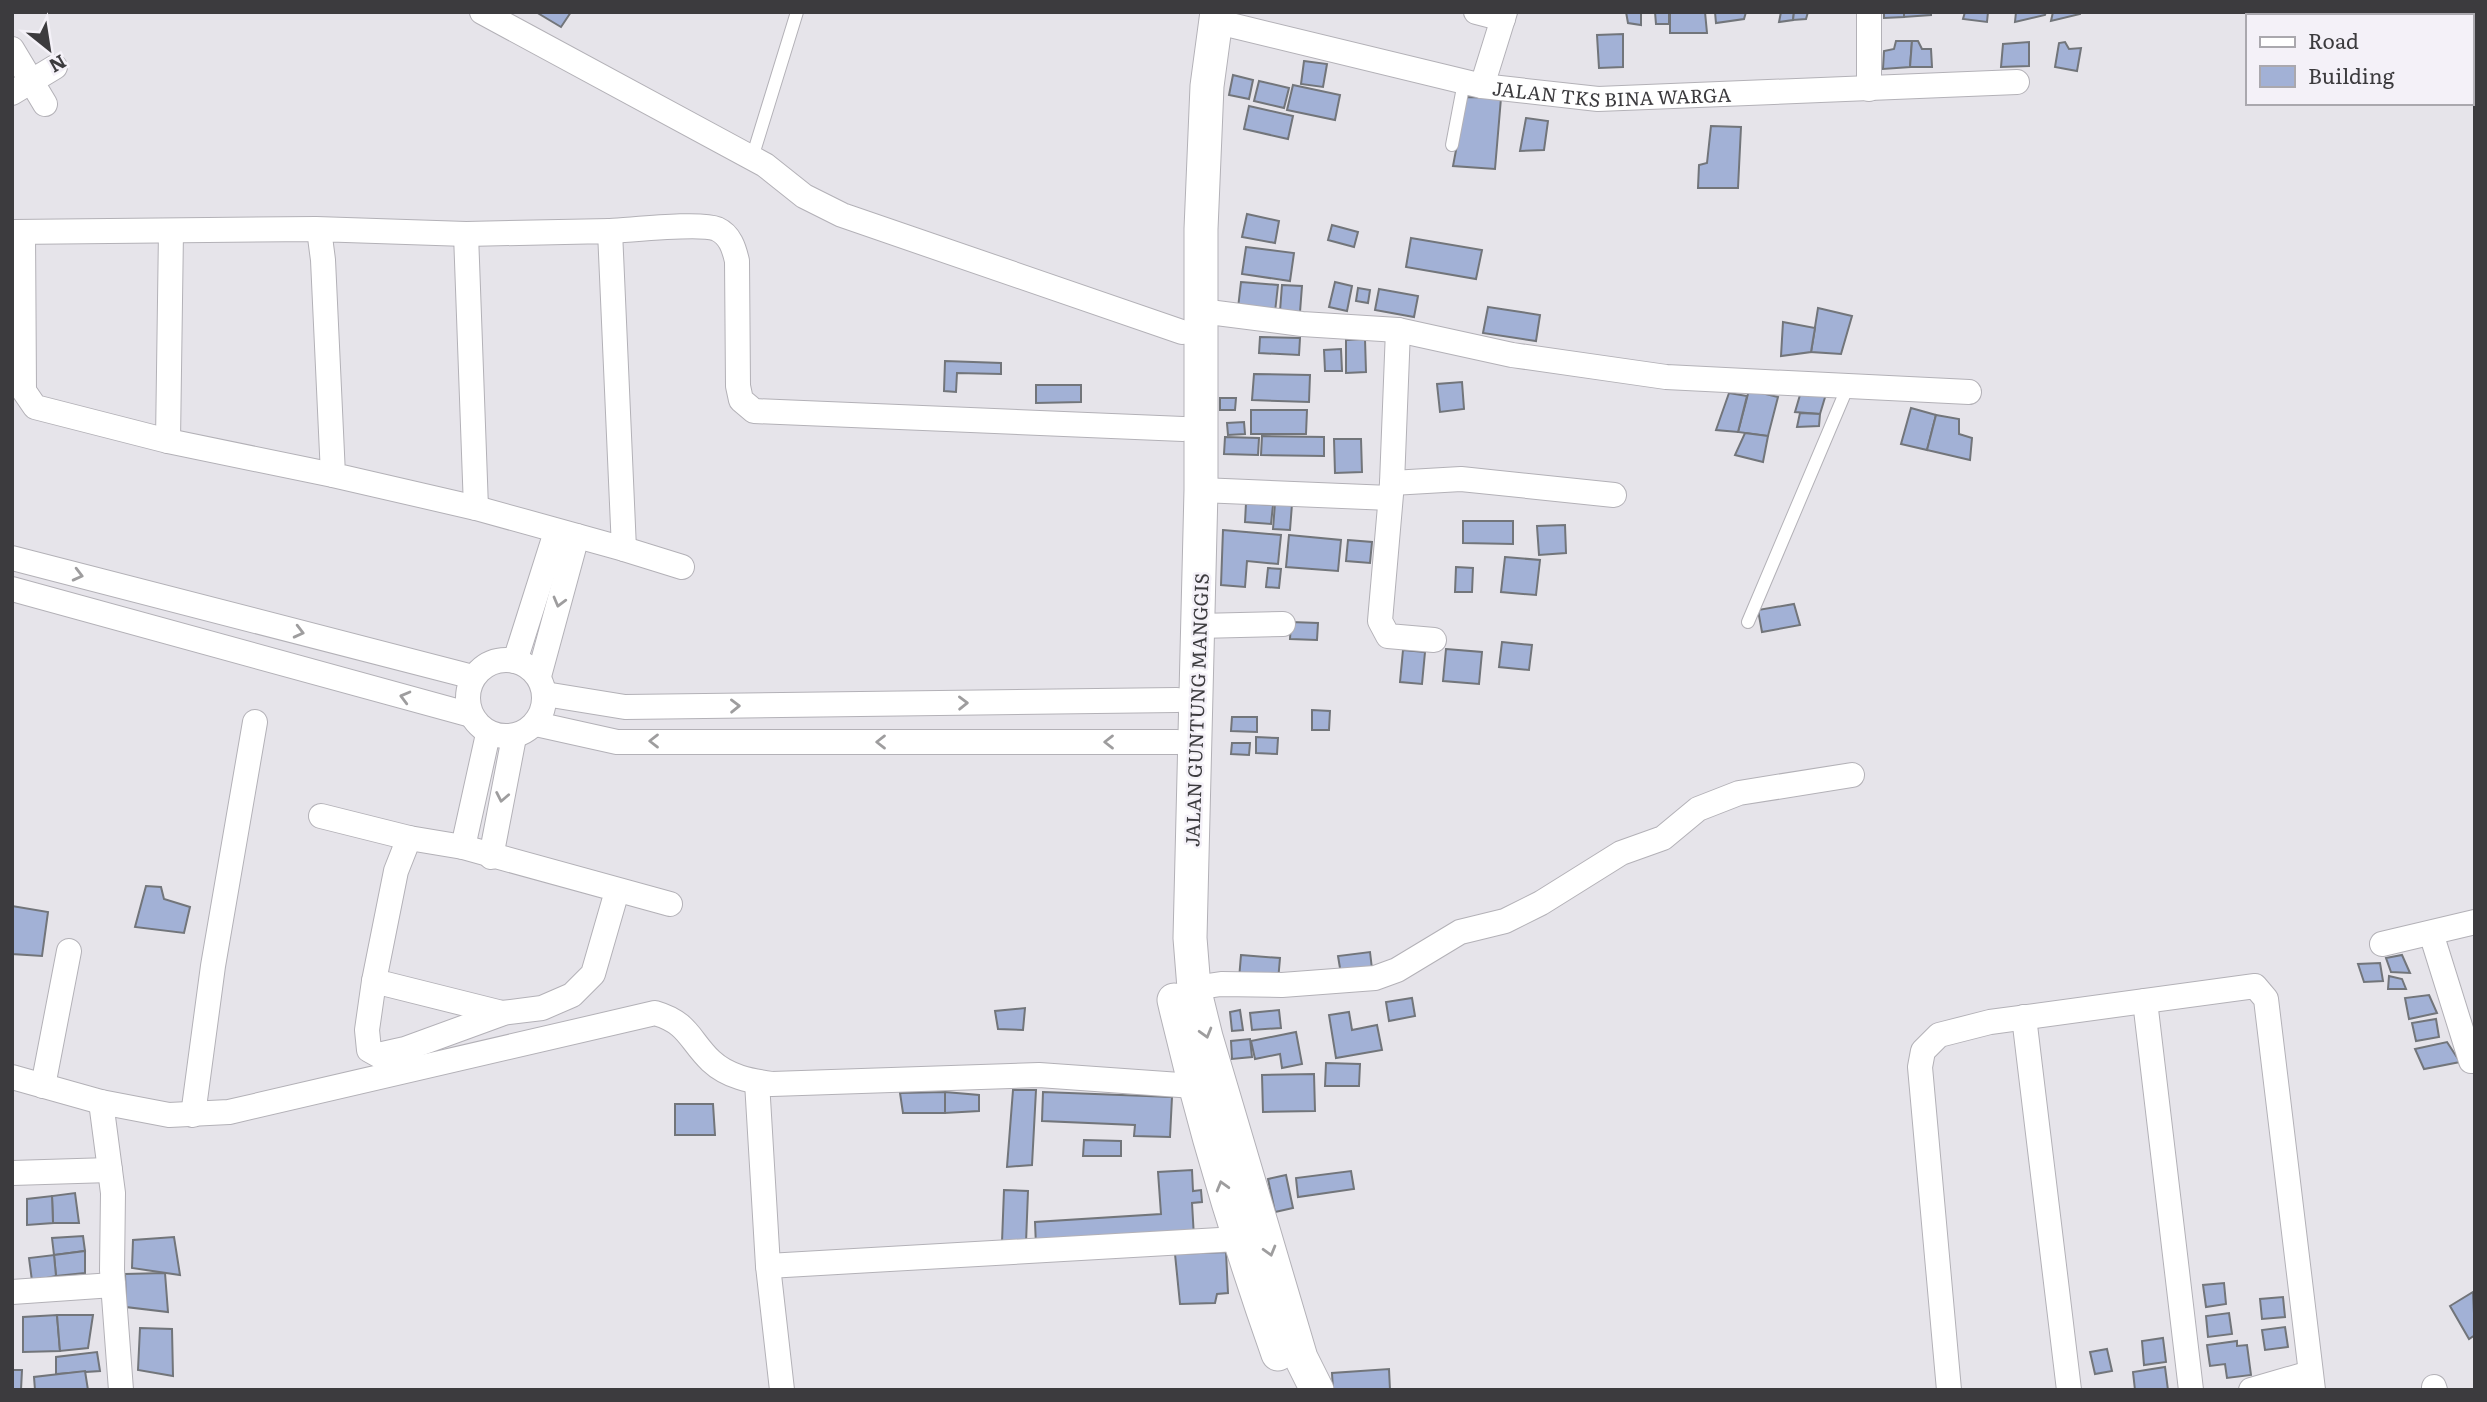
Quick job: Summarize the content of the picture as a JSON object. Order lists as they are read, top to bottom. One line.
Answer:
{"streets":{"street":["JALAN TKS BINA WARGA","JALAN GUNTUNG MANGGIS"]},"crossings":[["JALAN TKS BINA WARGA","JALAN GUNTUNG MANGGIS"]],"legend":["Road","Building"],"north":"bottom right"}
